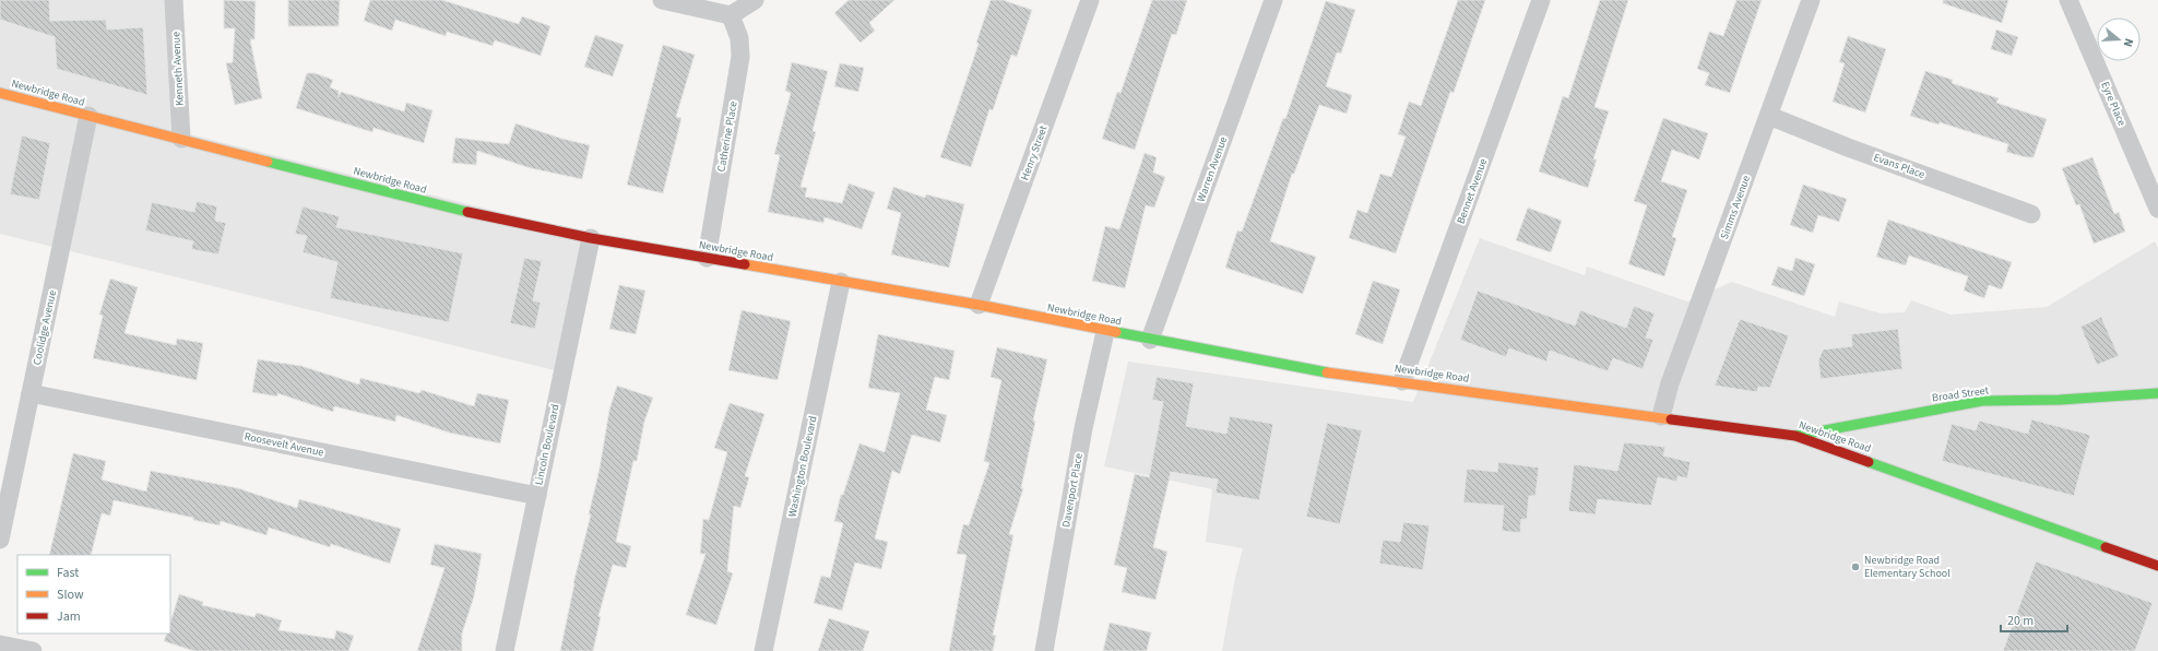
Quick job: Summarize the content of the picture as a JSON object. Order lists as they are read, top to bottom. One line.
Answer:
{"streets":{"main road":["Newbridge Road","Broad Street"],"street":["Kenneth Avenue","Eyre Place","Catherine Place","Henry Street","Evans Place","Warren Avenue","Bennet Avenue","Simms Avenue","Coolidge Avenue","Roosevelt Avenue","Lincoln Boulevard","Washington Boulevard","Davenport Place"]},"crossings":[["Kenneth Avenue","Newbridge Road"],["Newbridge Road","Catherine Place"],["Newbridge Road","Henry Street"],["Newbridge Road","Warren Avenue"],["Newbridge Road","Bennet Avenue"],["Newbridge Road","Simms Avenue"],["Newbridge Road","Coolidge Avenue"],["Newbridge Road","Broad Street"],["Newbridge Road","Lincoln Boulevard"],["Newbridge Road","Washington Boulevard"],["Newbridge Road","Davenport Place"],["Evans Place","Simms Avenue"],["Coolidge Avenue","Roosevelt Avenue"],["Roosevelt Avenue","Lincoln Boulevard"]],"places":["Newbridge Road Elementary School"],"legend":["Fast","Slow","Jam"],"scale_bar":"20 m","north":"right"}
